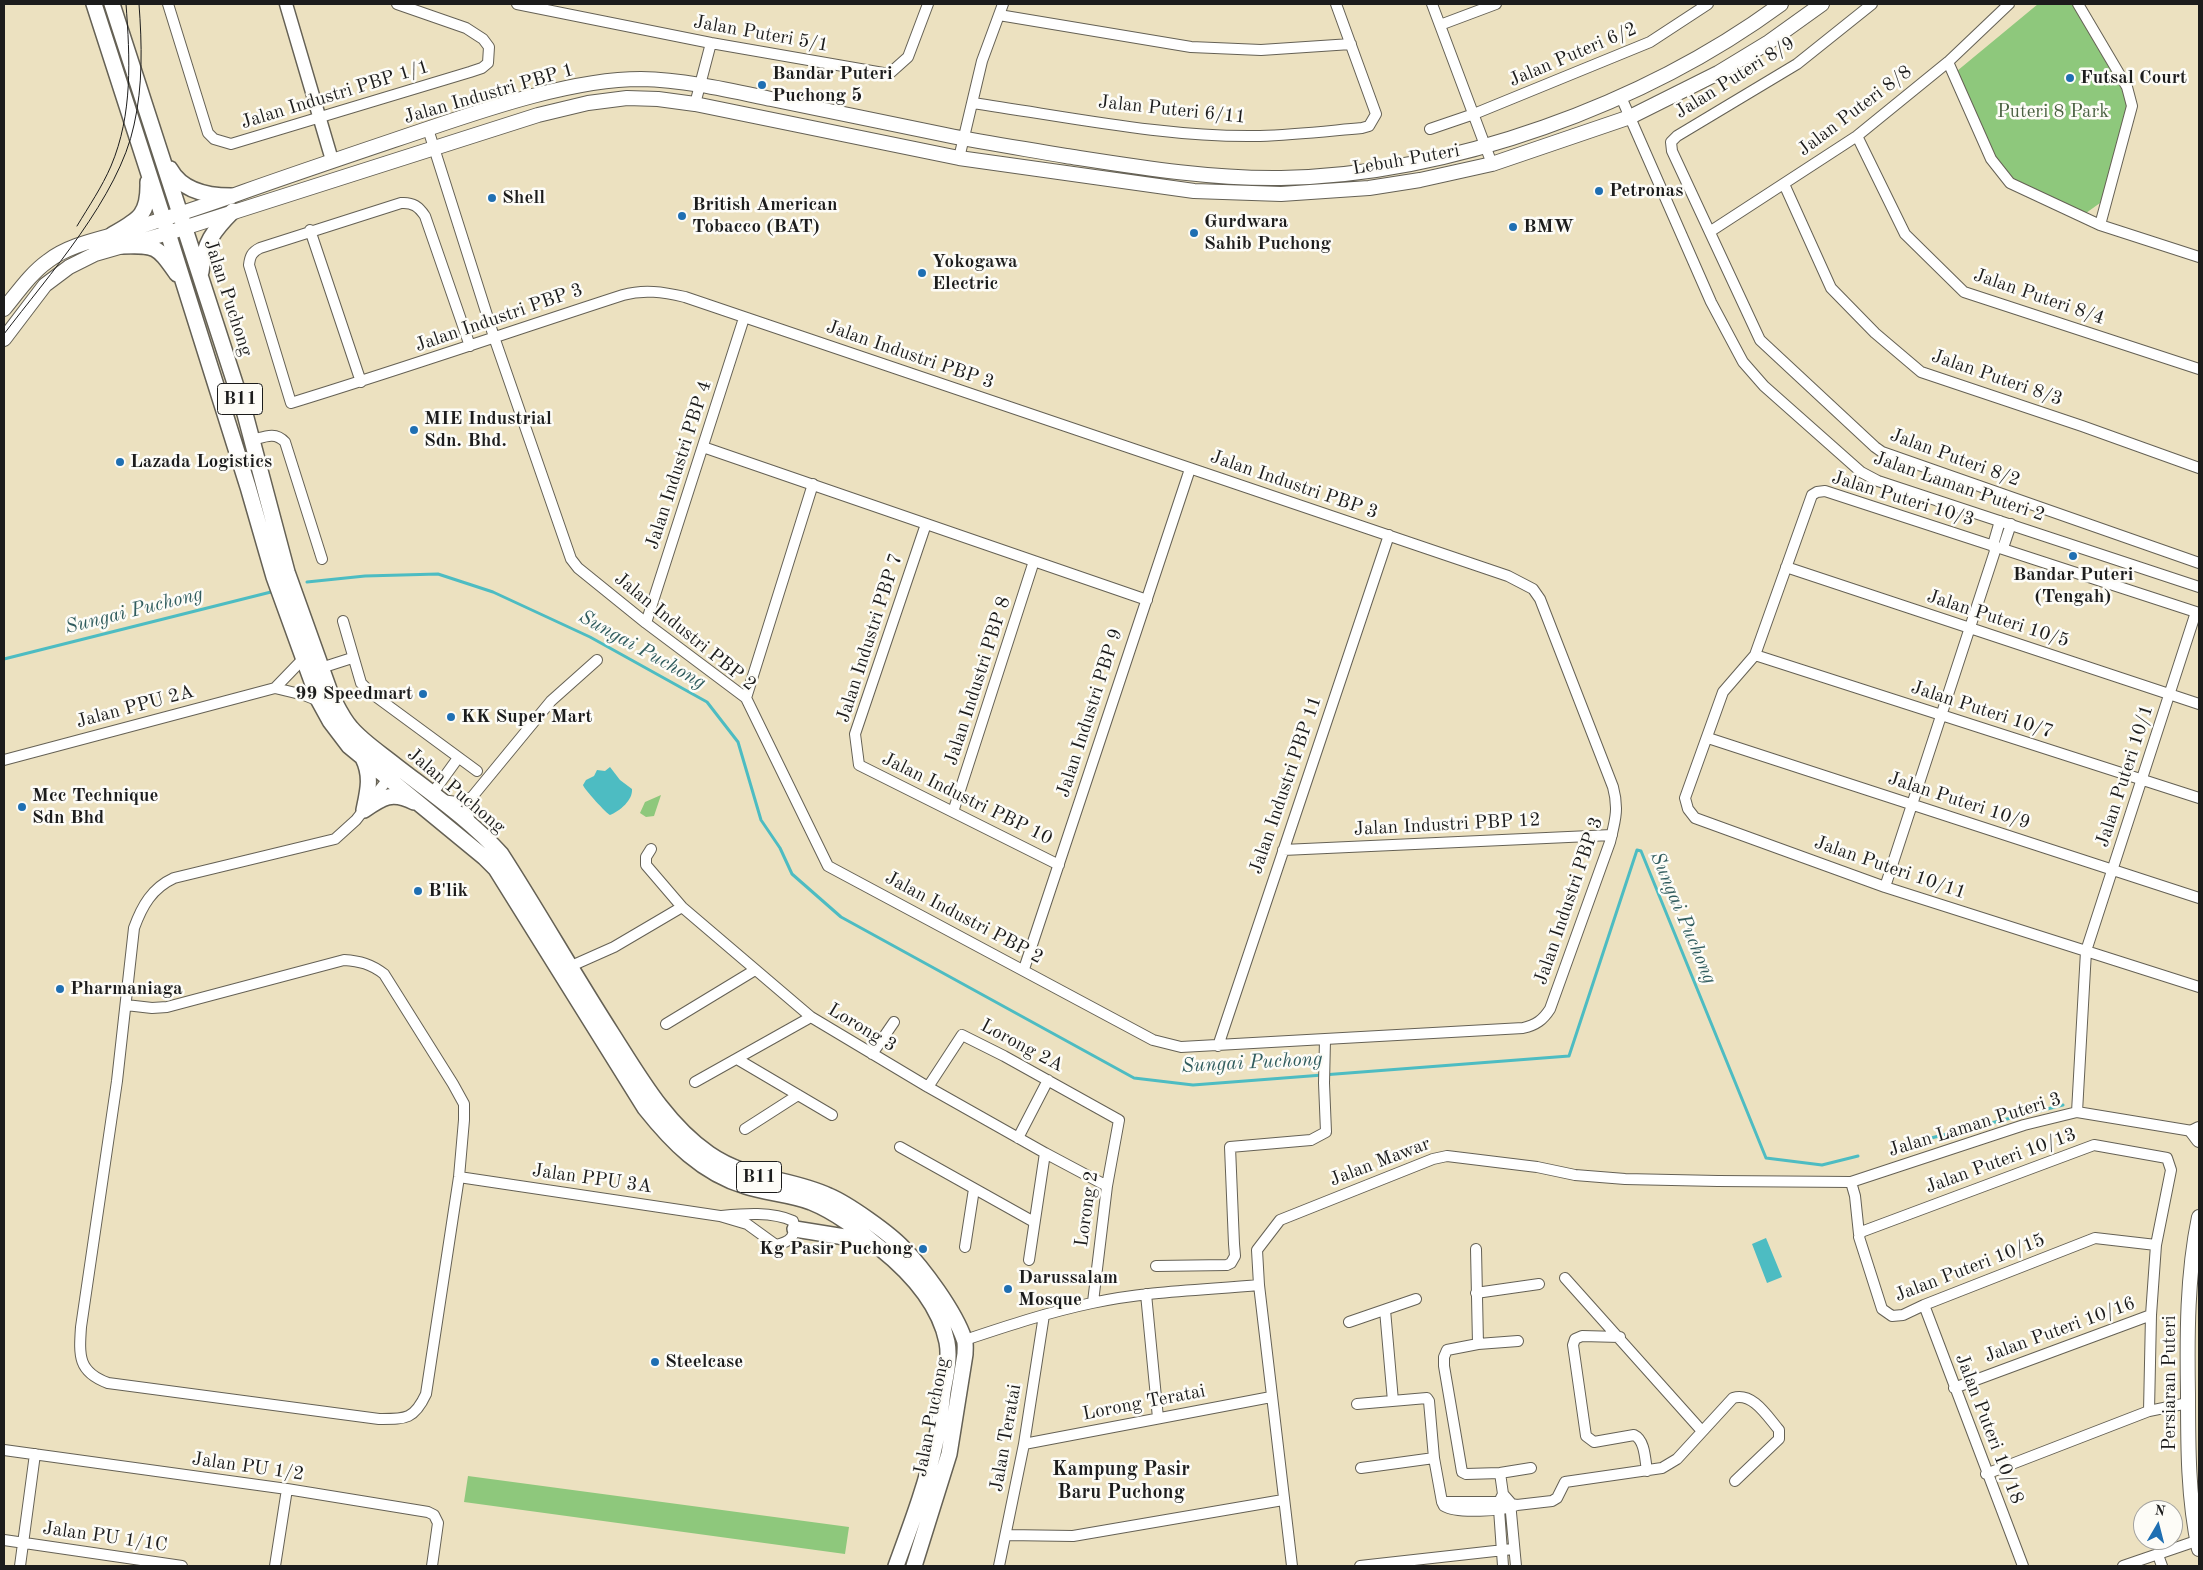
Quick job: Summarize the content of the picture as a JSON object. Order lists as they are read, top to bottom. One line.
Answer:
{"streets":{"main road":["Jalan Industri PBP 1","Lebuh Puteri","Jalan Puchong","B11","Persiaran Puteri"],"street":["Jalan Puteri 5/1","Jalan Puteri 6/2","Jalan Puteri 8/9","Jalan Industri PBP 1/1","Jalan Puteri 6/11","Jalan Puteri 8/8","Jalan Puteri 8/4","Jalan Industri PBP 3","Jalan Puteri 8/3","Jalan Puteri 8/2","Jalan Industri PBP 4","Jalan Laman Puteri 2","Jalan Puteri 10/3","Jalan Puteri 10/5","Jalan Industri PBP 2","Jalan Industri PBP 7","Jalan Industri PBP 8","Jalan PPU 2A","Jalan Puteri 10/7","Jalan Industri PBP 9","Jalan Puteri 10/1","Jalan Industri PBP 11","Jalan Industri PBP 10","Jalan Puteri 10/9","Jalan Industri PBP 12","Jalan Puteri 10/11","Lorong 3","Lorong 2A","Jalan Laman Puteri 3","Jalan Puteri 10/13","Jalan Mawar","Jalan PPU 3A","Lorong 2","Jalan Puteri 10/15","Jalan Puteri 10/16","Lorong Teratai","Jalan Puteri 10/18","Jalan Teratai","Jalan PU 1/2","Jalan PU 1/1C"]},"crossings":[["Jalan Puteri 8/9","Jalan Puteri 8/8"],["Jalan Puteri 8/9","Jalan Puteri 8/2"],["Jalan Industri PBP 1","Lebuh Puteri"],["Jalan Industri PBP 1","Jalan Puchong"],["Jalan Industri PBP 1","Jalan Industri PBP 2"],["Jalan Puteri 8/8","Jalan Puteri 8/4"],["Jalan Puteri 8/8","Jalan Puteri 8/3"],["Jalan Puteri 8/8","Jalan Puteri 8/2"],["Lebuh Puteri","Jalan Laman Puteri 2"],["Jalan Industri PBP 3","Jalan Industri PBP 4"],["Jalan Industri PBP 3","Jalan Industri PBP 2"],["Jalan Industri PBP 3","Jalan Industri PBP 9"],["Jalan Industri PBP 3","Jalan Industri PBP 11"],["Jalan Industri PBP 3","Jalan Industri PBP 12"],["Jalan Industri PBP 4","Jalan Industri PBP 2"],["Jalan Puteri 10/3","Jalan Puteri 10/5"],["Jalan Puteri 10/3","Jalan Puteri 10/7"],["Jalan Puteri 10/3","Jalan Puteri 10/1"],["Jalan Puteri 10/3","Jalan Puteri 10/9"],["Jalan Puteri 10/3","Jalan Puteri 10/11"],["Jalan Puteri 10/5","Jalan Puteri 10/1"],["Jalan Industri PBP 2","Jalan Industri PBP 9"],["Jalan Industri PBP 2","Jalan Industri PBP 11"],["Jalan Industri PBP 7","Jalan Industri PBP 10"],["Jalan Industri PBP 8","Jalan Industri PBP 10"],["Jalan Puteri 10/7","Jalan Puteri 10/1"],["Jalan Industri PBP 9","Jalan Industri PBP 10"],["Jalan Puteri 10/1","Jalan Puteri 10/9"],["Jalan Puteri 10/1","Jalan Puteri 10/11"],["Jalan Puteri 10/1","Jalan Laman Puteri 3"],["Jalan Industri PBP 11","Jalan Industri PBP 12"],["Lorong 3","Lorong 2A"],["Lorong 3","Lorong 2"],["Lorong 2A","Lorong 2"],["Jalan Laman Puteri 3","Jalan Mawar"],["Jalan Laman Puteri 3","Jalan Puteri 10/15"],["Jalan Puteri 10/13","Jalan Puteri 10/15"],["Jalan Puteri 10/13","Jalan Puteri 10/16"],["Jalan Mawar","Jalan Puteri 10/15"],["Jalan Mawar","Lorong Teratai"],["Jalan Puteri 10/15","Jalan Puteri 10/18"],["Jalan Puteri 10/16","Jalan Puteri 10/18"],["Lorong Teratai","Jalan Teratai"]],"districts":["Kampung Pasir Baru Puchong"],"water":["Sungai Puchong"],"parks":["Puteri 8 Park"],"places":["Futsal Court","Bandar Puteri Puchong 5","Petronas","Shell","British American Tobacco (BAT)","BMW","Gurdwara Sahib Puchong","Yokogawa Electric","MIE Industrial Sdn. Bhd.","Lazada Logistics","Bandar Puteri (Tengah)","99 Speedmart","KK Super Mart","Mcc Technique Sdn Bhd","B'lik","Pharmaniaga","Kg Pasir Puchong","Darussalam Mosque","Steelcase"],"north":"top"}
